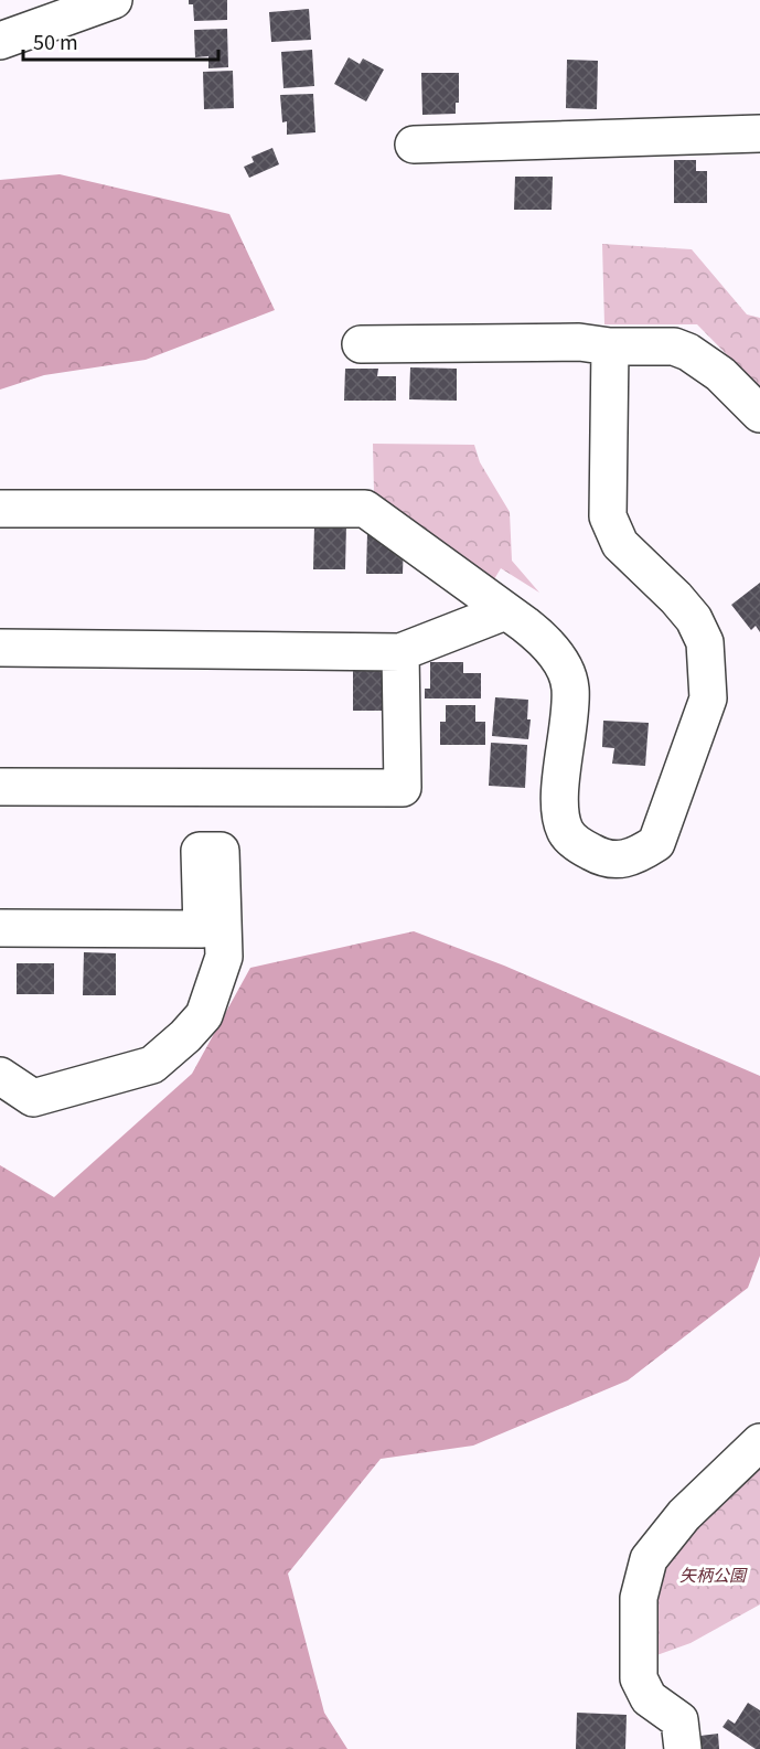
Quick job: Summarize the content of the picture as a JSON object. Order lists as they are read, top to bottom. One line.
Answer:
{"parks":["矢柄公園"],"scale_bar":"50 m"}
